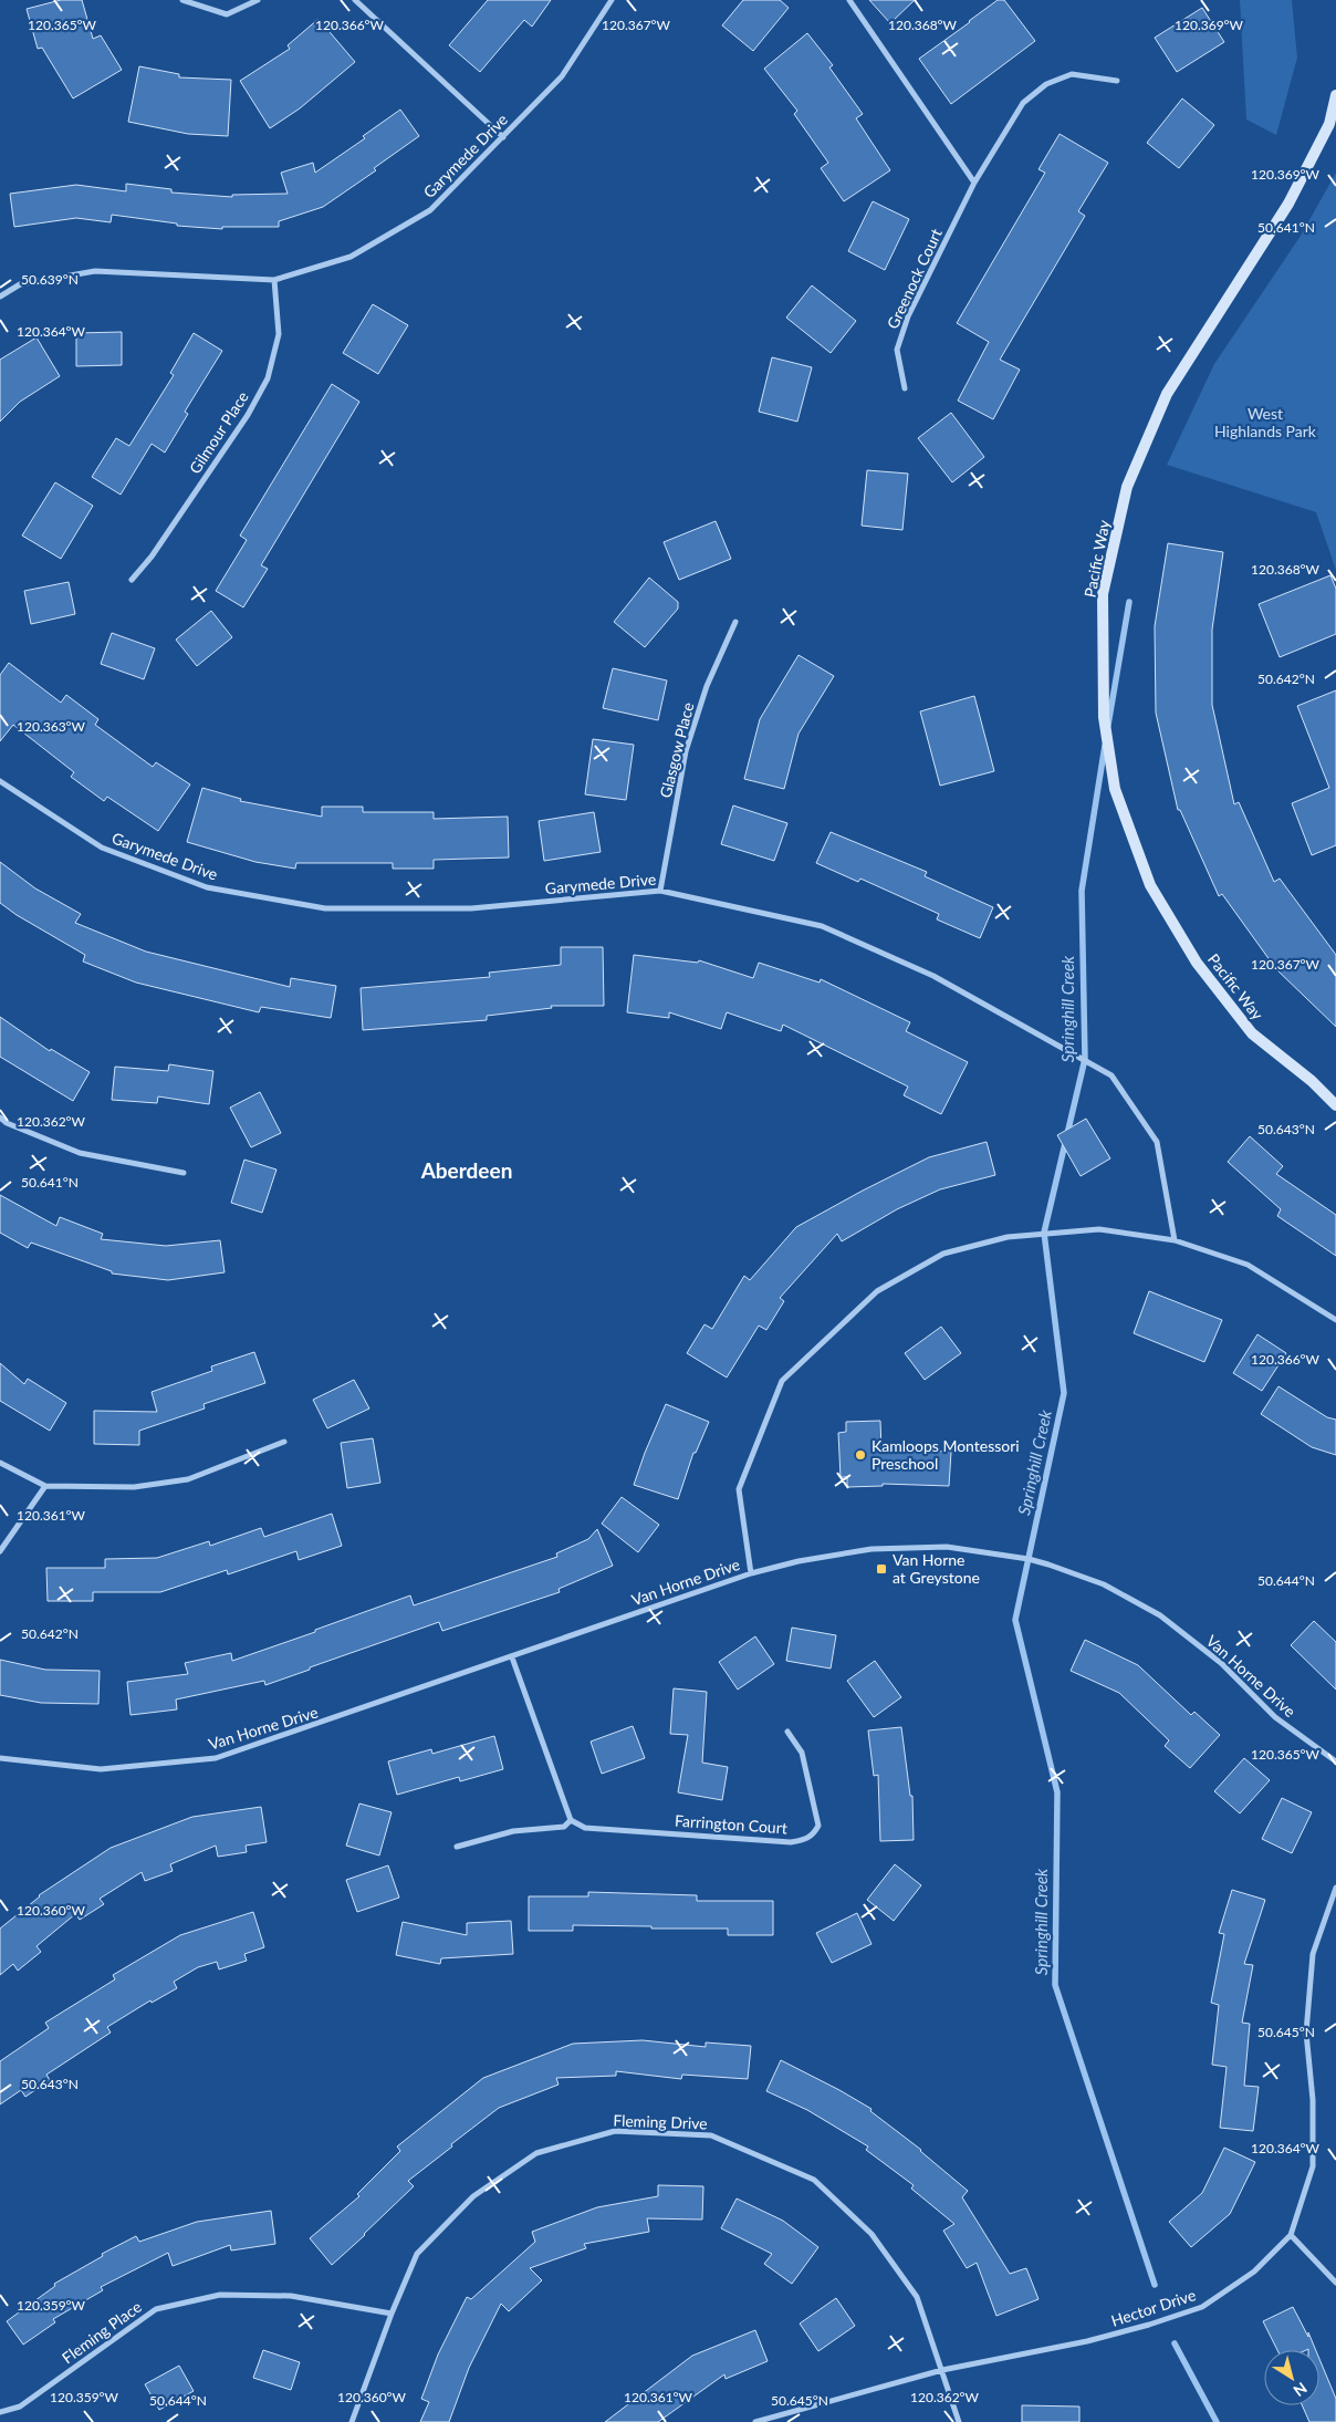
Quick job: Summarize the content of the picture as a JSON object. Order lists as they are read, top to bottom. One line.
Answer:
{"streets":{"main road":["Pacific Way"],"street":["Garymede Drive","Greenock Court","Gilmour Place","Glasgow Place","Van Horne Drive","Farrington Court","Fleming Drive","Hector Drive","Fleming Place"]},"crossings":[["Garymede Drive","Gilmour Place"],["Garymede Drive","Glasgow Place"],["Fleming Drive","Hector Drive"],["Fleming Drive","Fleming Place"]],"districts":["Aberdeen"],"water":["Springhill Creek"],"parks":["West Highlands Park"],"places":{"other":["Kamloops Montessori Preschool"],"transit":["Van Horne at Greystone"]},"north":"bottom right","coordinates":["120.365°W","120.366°W","120.367°W","120.368°W","120.369°W","50.641°N","50.639°N","120.364°W","50.642°N","120.363°W","120.362°W","50.643°N","120.361°W","50.644°N","120.360°W","50.645°N","120.359°W"]}
